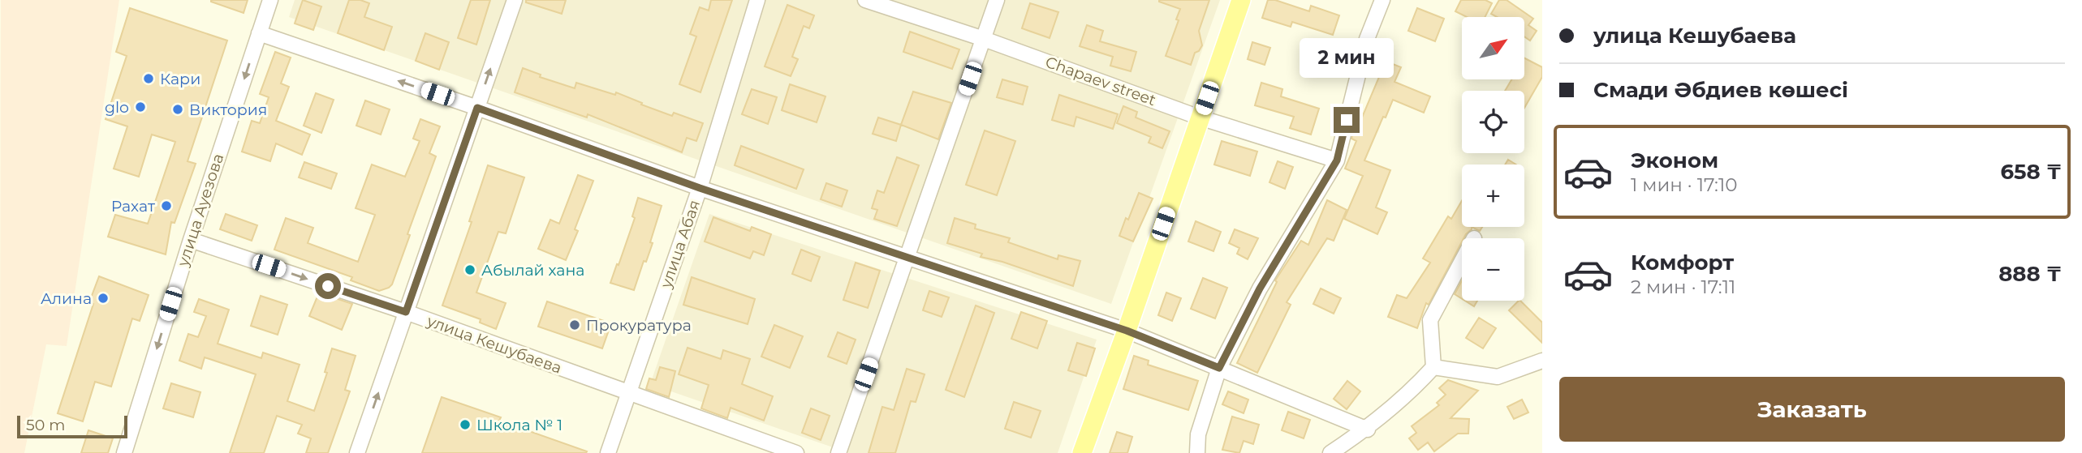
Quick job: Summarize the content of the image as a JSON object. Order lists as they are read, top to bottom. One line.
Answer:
{"streets":{"street":["Chapaev street","улица Ауезова","улица Абая","улица Кешубаева"]},"crossings":[["улица Ауезова","улица Кешубаева"],["улица Абая","улица Кешубаева"]],"one_way":["улица Ауезова","улица Кешубаева"],"places":["Кари","glo","Виктория","Рахат","Абылай хана","Алина","Прокуратура","Школа № 1"],"scale_bar":"50 m","north":"top right","page":{"banner":["улица Кешубаева","Смади Әбдиев көшесі"],"map_buttons":["+","−"],"bubble":"2 мин","list":[{"name":"Эконом","note":"1 мин · 17:10","value":"658 ₸"},{"name":"Комфорт","note":"2 мин · 17:11","value":"888 ₸"}],"buttons":"Заказать","scale":"50 m"}}
